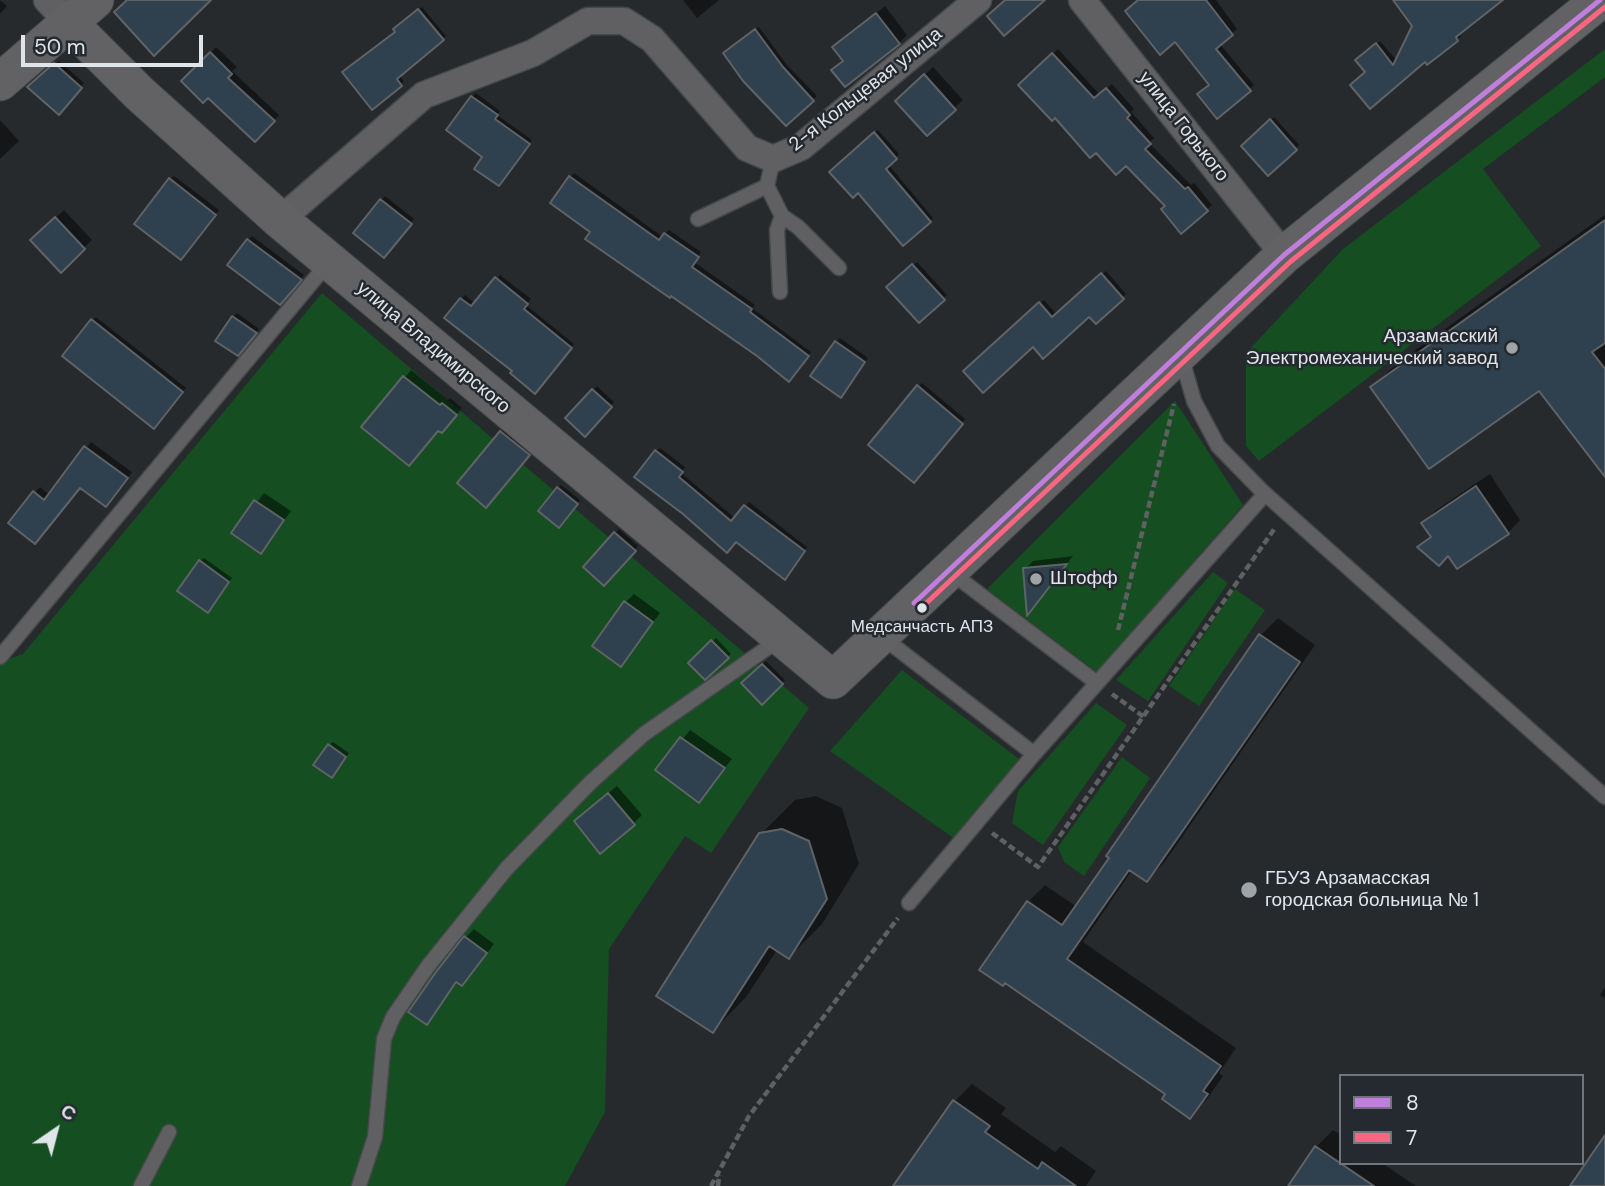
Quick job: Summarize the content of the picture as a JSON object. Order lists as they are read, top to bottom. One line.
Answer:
{"streets":{"street":["2-я Кольцевая улица","улица Горького","улица Владимирского"]},"crossings":[["2-я Кольцевая улица","улица Владимирского"]],"places":["Арзамасский Электромеханический завод","Штофф","Медсанчасть АПЗ","ГБУЗ Арзамасская городская больница № 1"],"lines":["transit line 8","transit line 7"],"legend":["8","7"],"scale_bar":"50 m","north":"top right"}
